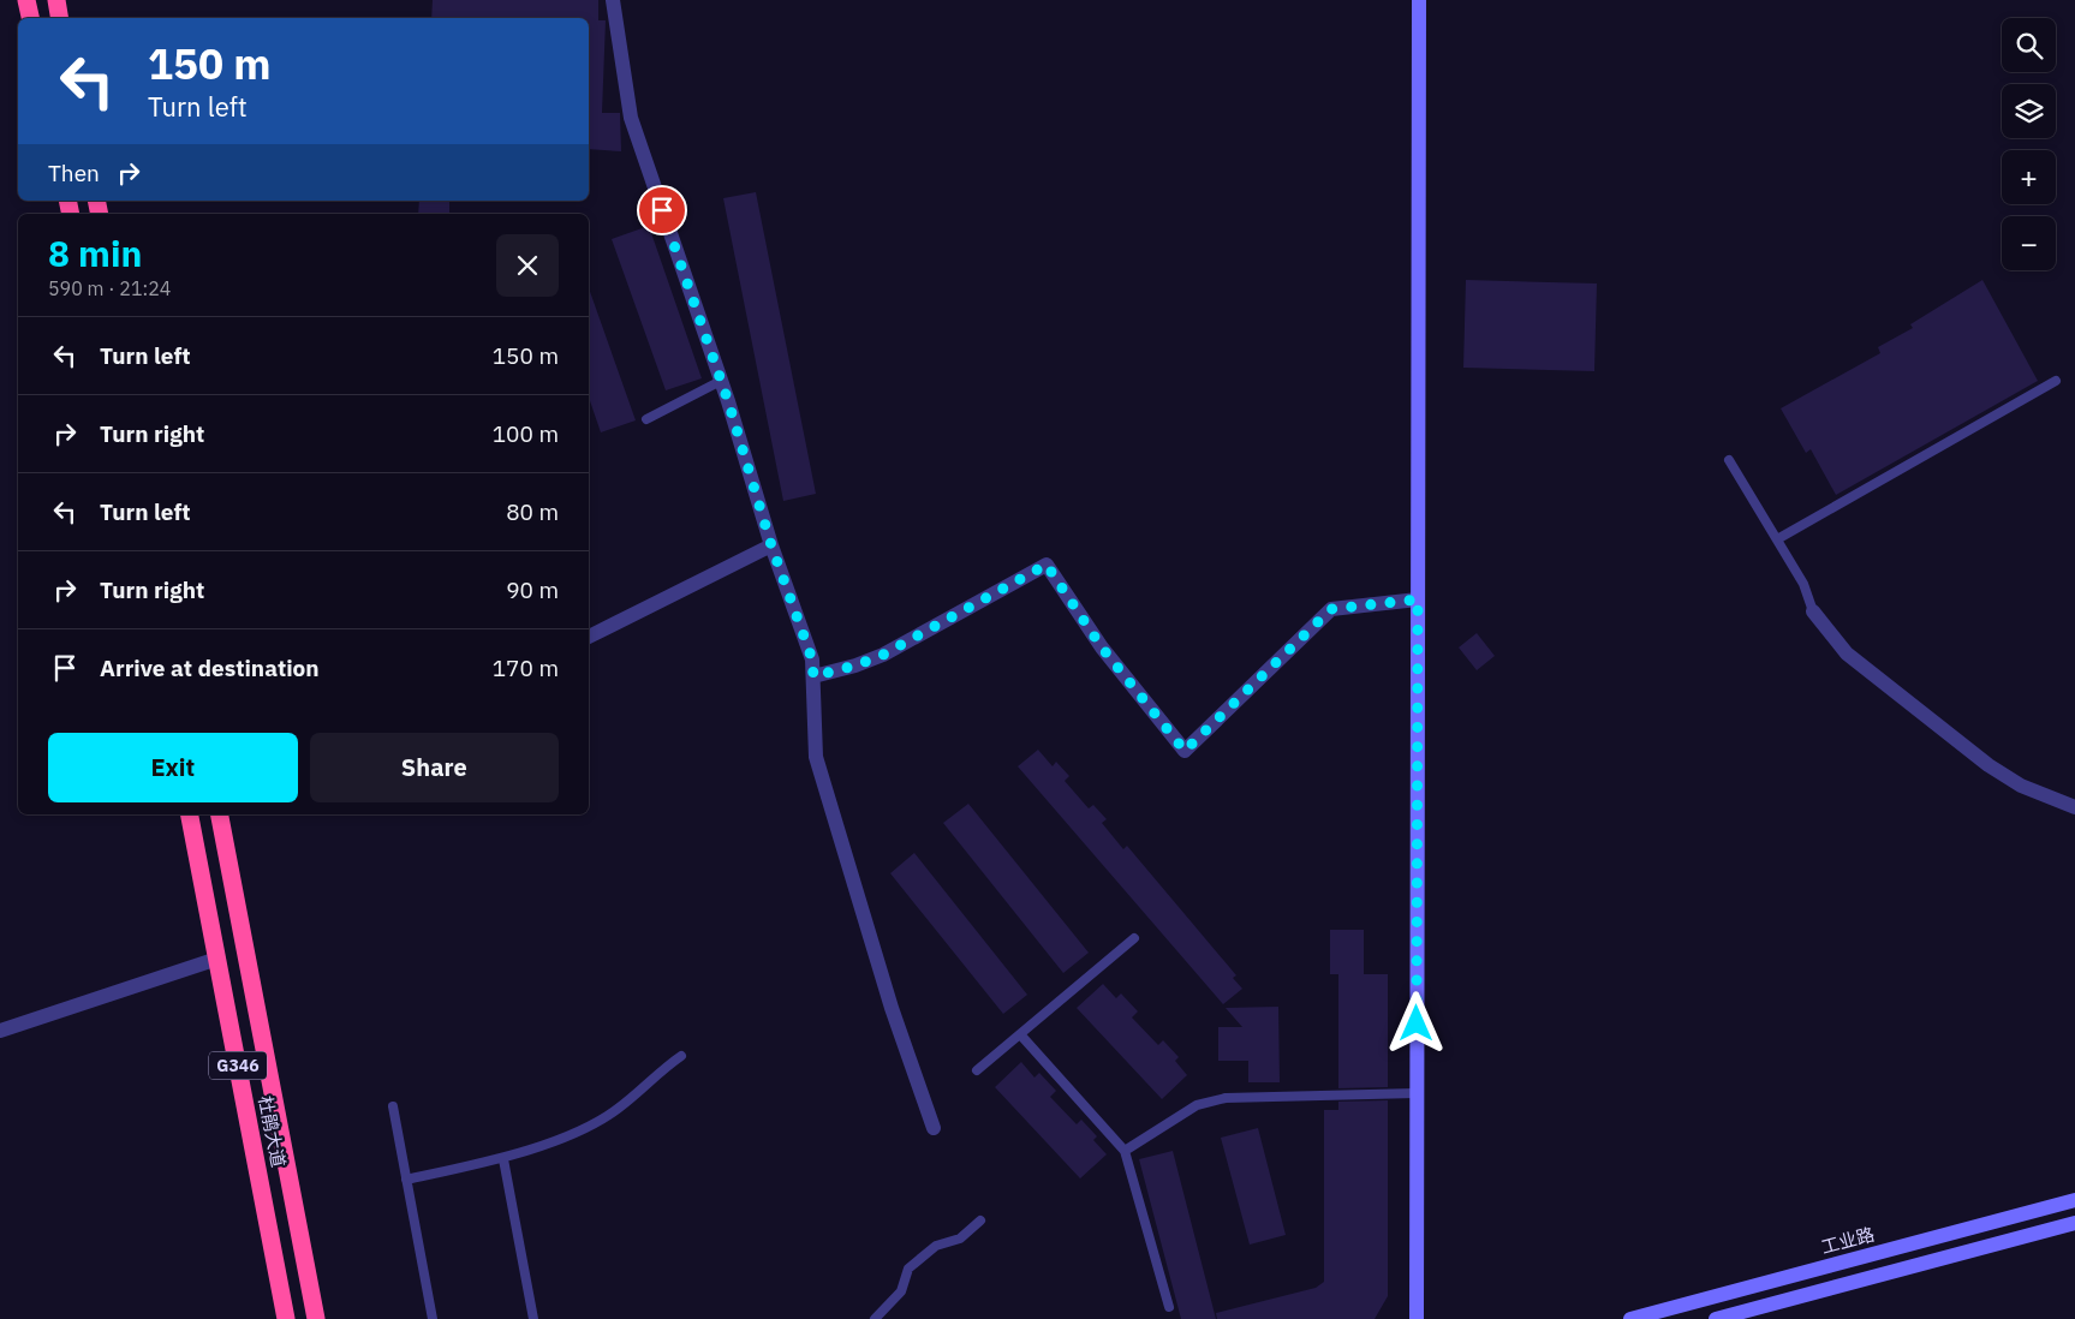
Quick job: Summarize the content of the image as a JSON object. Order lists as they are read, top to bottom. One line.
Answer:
{"streets":{"highway":["G346","杜鹃大道"],"street":["工业路"]},"page":{"map_buttons":["+","−"],"turn":["150 m","Turn left"],"then":"Then","heading":["8 min","590 m · 21:24"],"list":[{"name":"Turn left","value":"150 m"},{"name":"Turn right","value":"100 m"},{"name":"Turn left","value":"80 m"},{"name":"Turn right","value":"90 m"},{"name":"Arrive at destination","value":"170 m"}],"buttons":["Exit","Share"]}}
